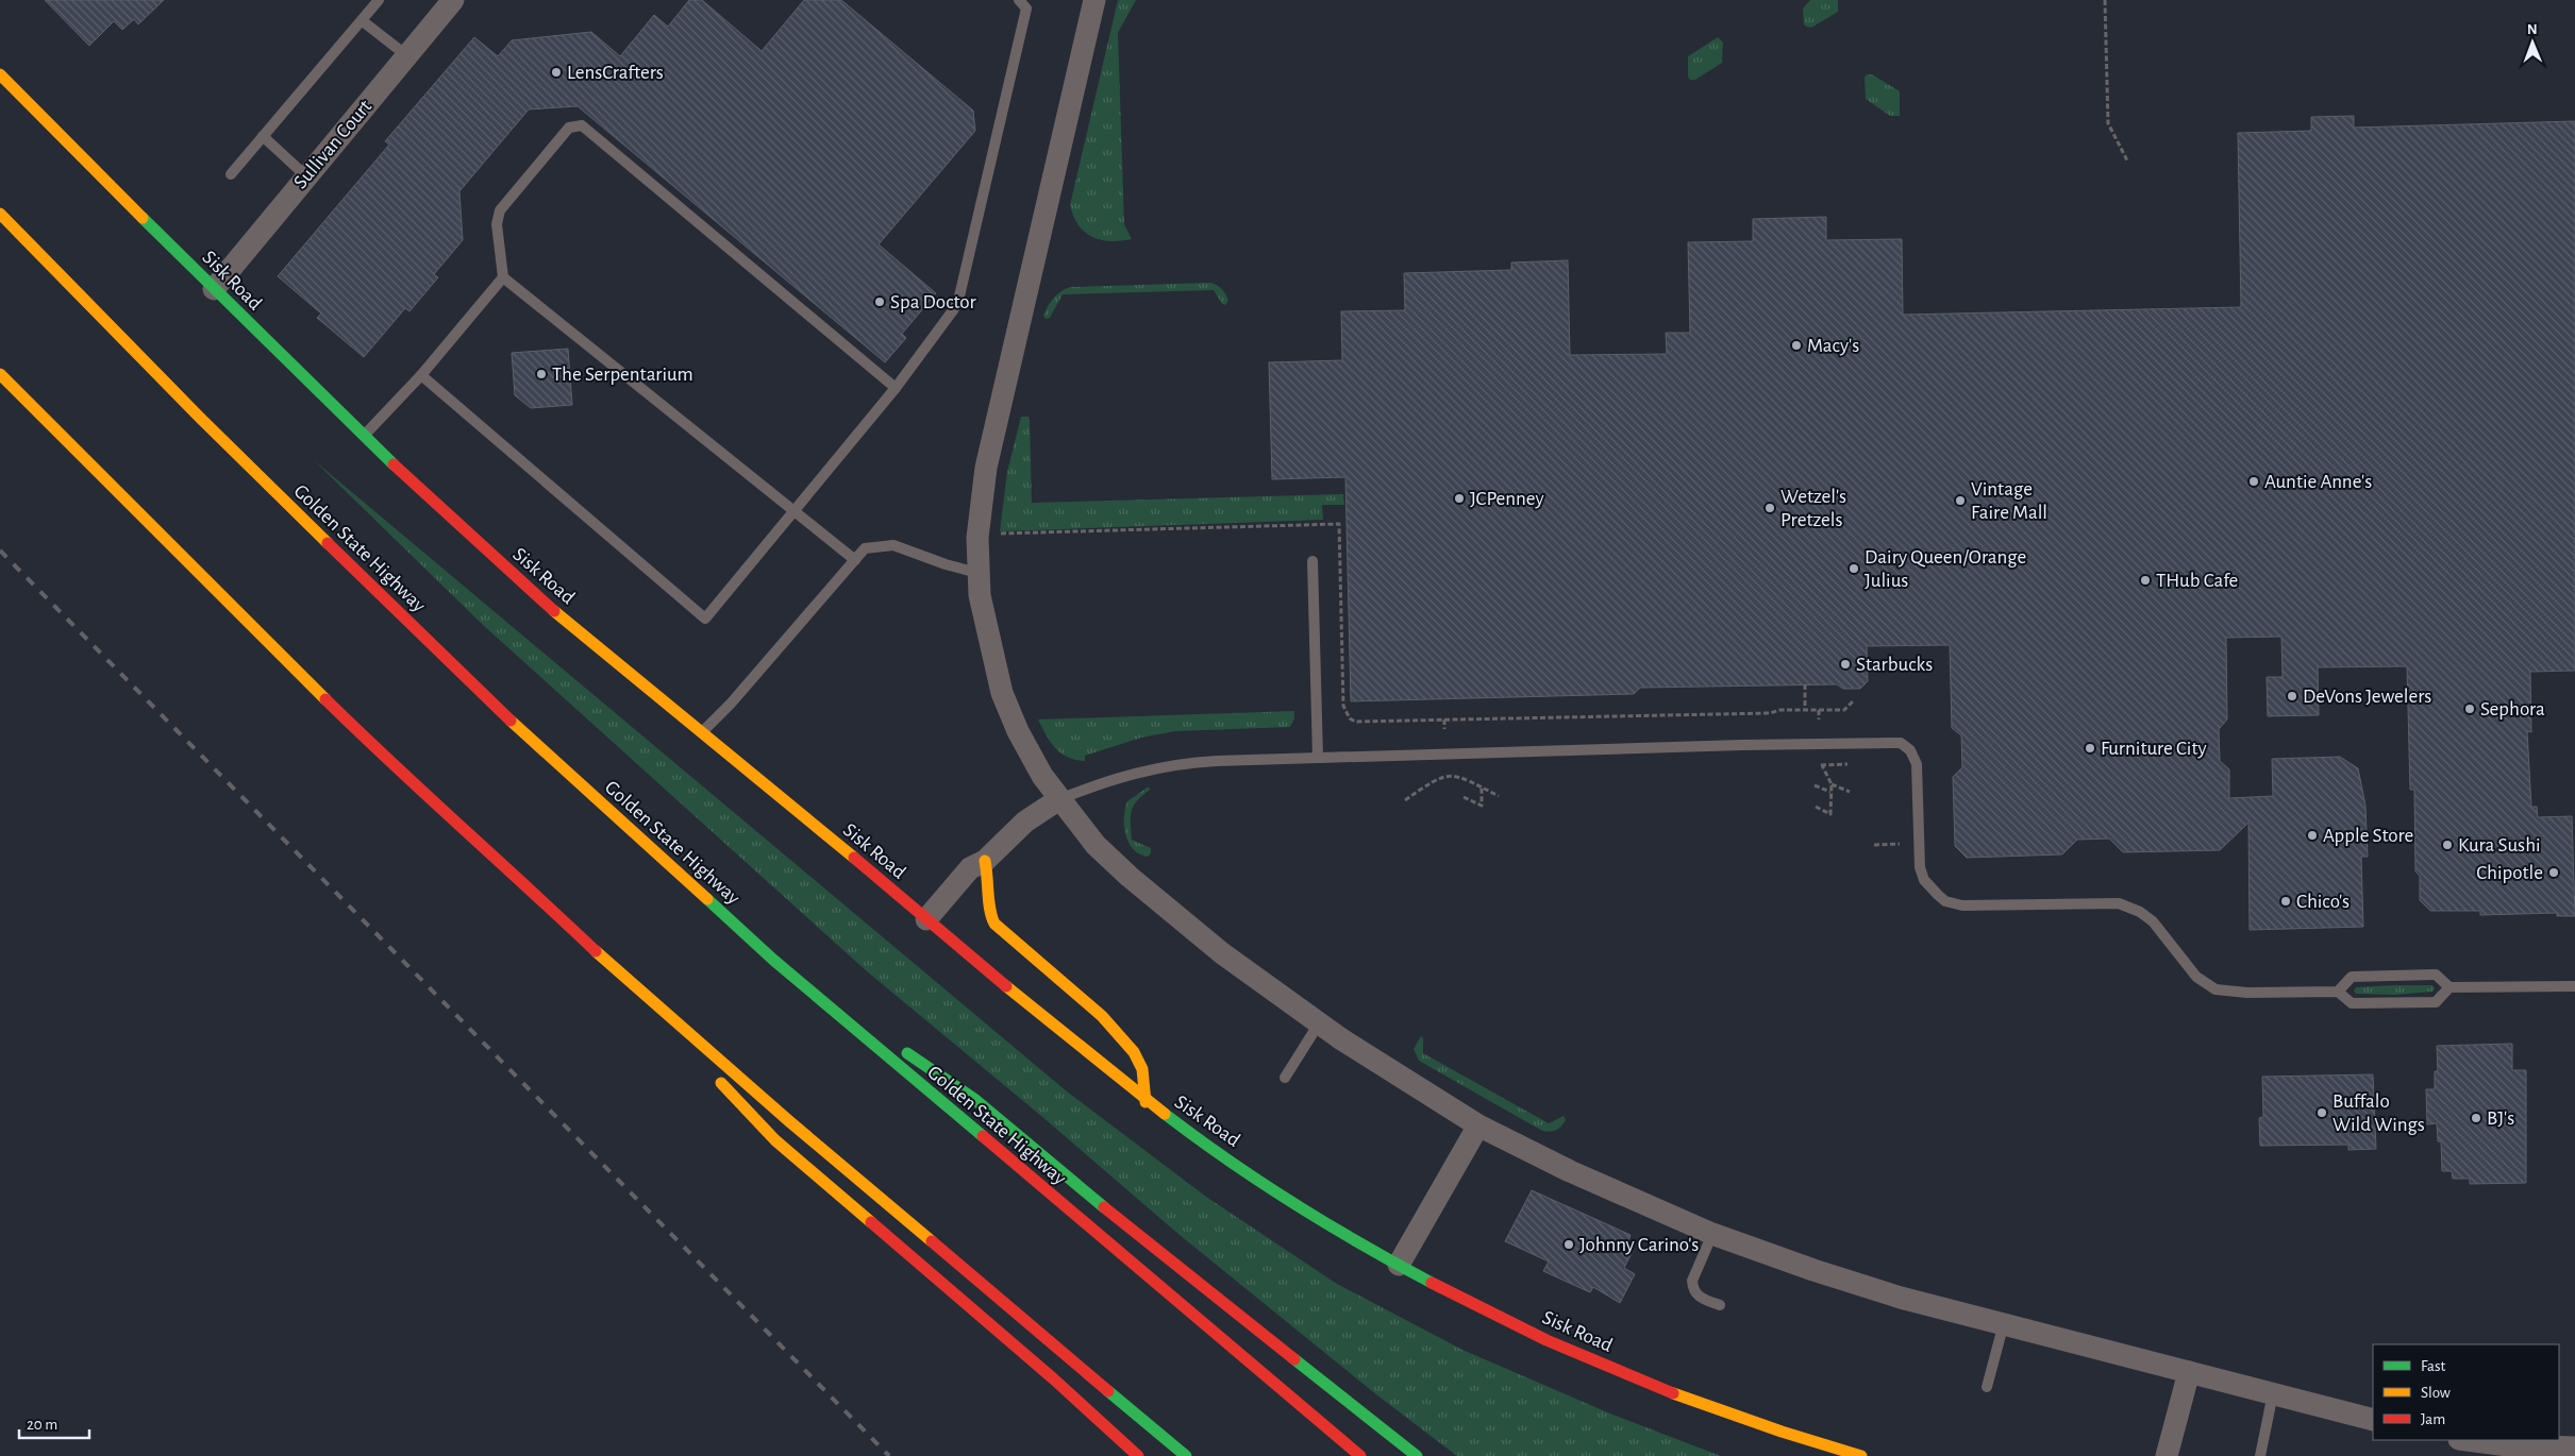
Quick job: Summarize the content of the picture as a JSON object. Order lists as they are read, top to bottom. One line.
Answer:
{"streets":{"main road":["Sisk Road","Golden State Highway"],"street":["Sullivan Court"]},"crossings":[["Sullivan Court","Sisk Road"]],"places":["LensCrafters","Spa Doctor","Macy's","The Serpentarium","Auntie Anne's","JCPenney","Vintage Faire Mall","Wetzel's Pretzels","Dairy Queen/Orange Julius","THub Cafe","Starbucks","DeVons Jewelers","Sephora","Furniture City","Apple Store","Kura Sushi","Chipotle","Chico's","Buffalo Wild Wings","BJ's","Johnny Carino's"],"legend":["Fast","Slow","Jam"],"scale_bar":"20 m","north":"top"}
